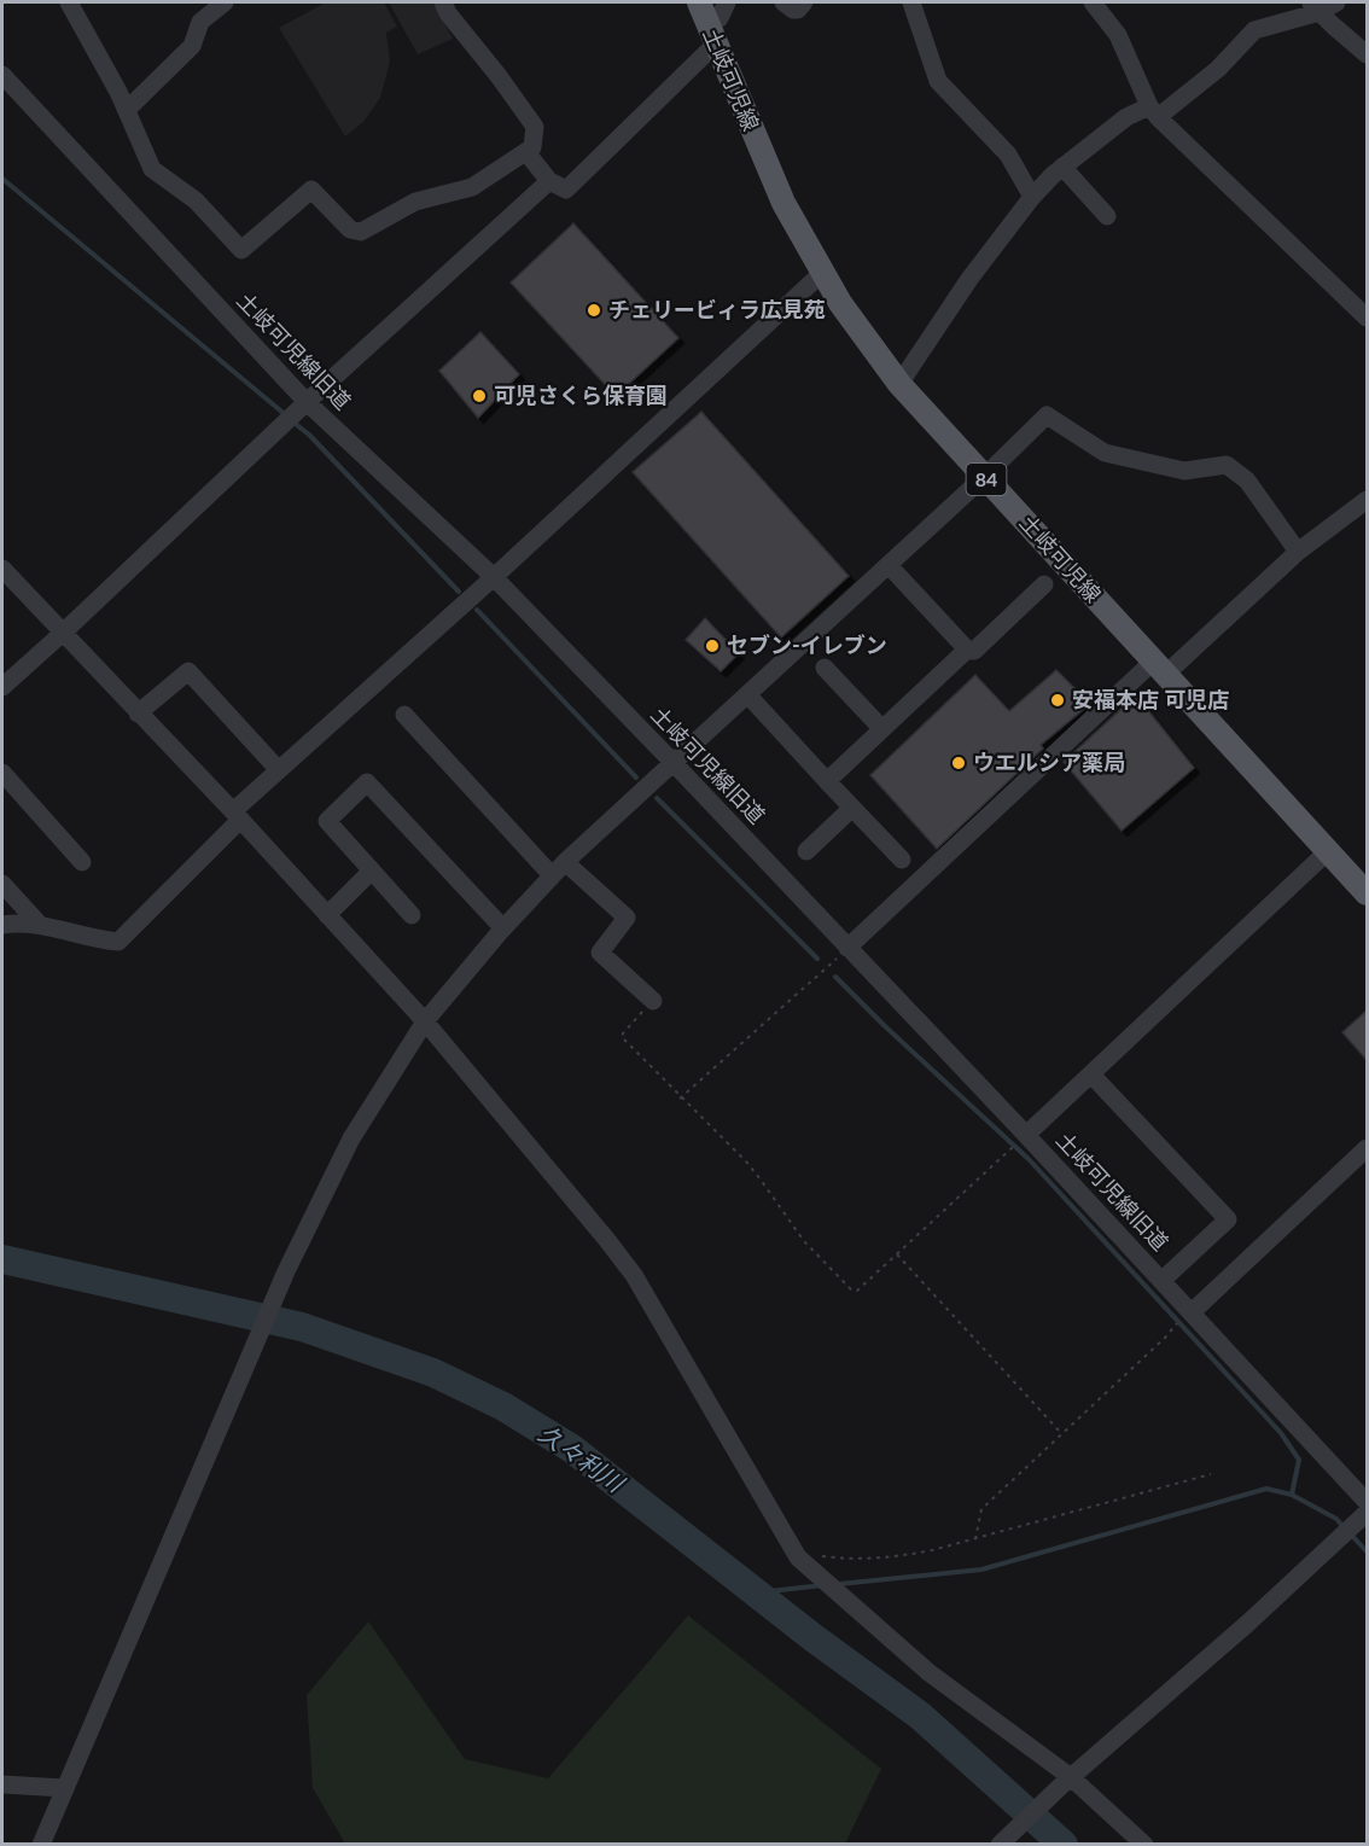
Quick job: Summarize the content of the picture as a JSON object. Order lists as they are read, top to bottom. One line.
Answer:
{"streets":{"main road":["土岐可児線","84"],"street":["土岐可児線旧道"]},"water":["久々利川"],"places":["チェリービィラ広見苑","可児さくら保育園","セブン-イレブン","安福本店 可児店","ウエルシア薬局"]}
